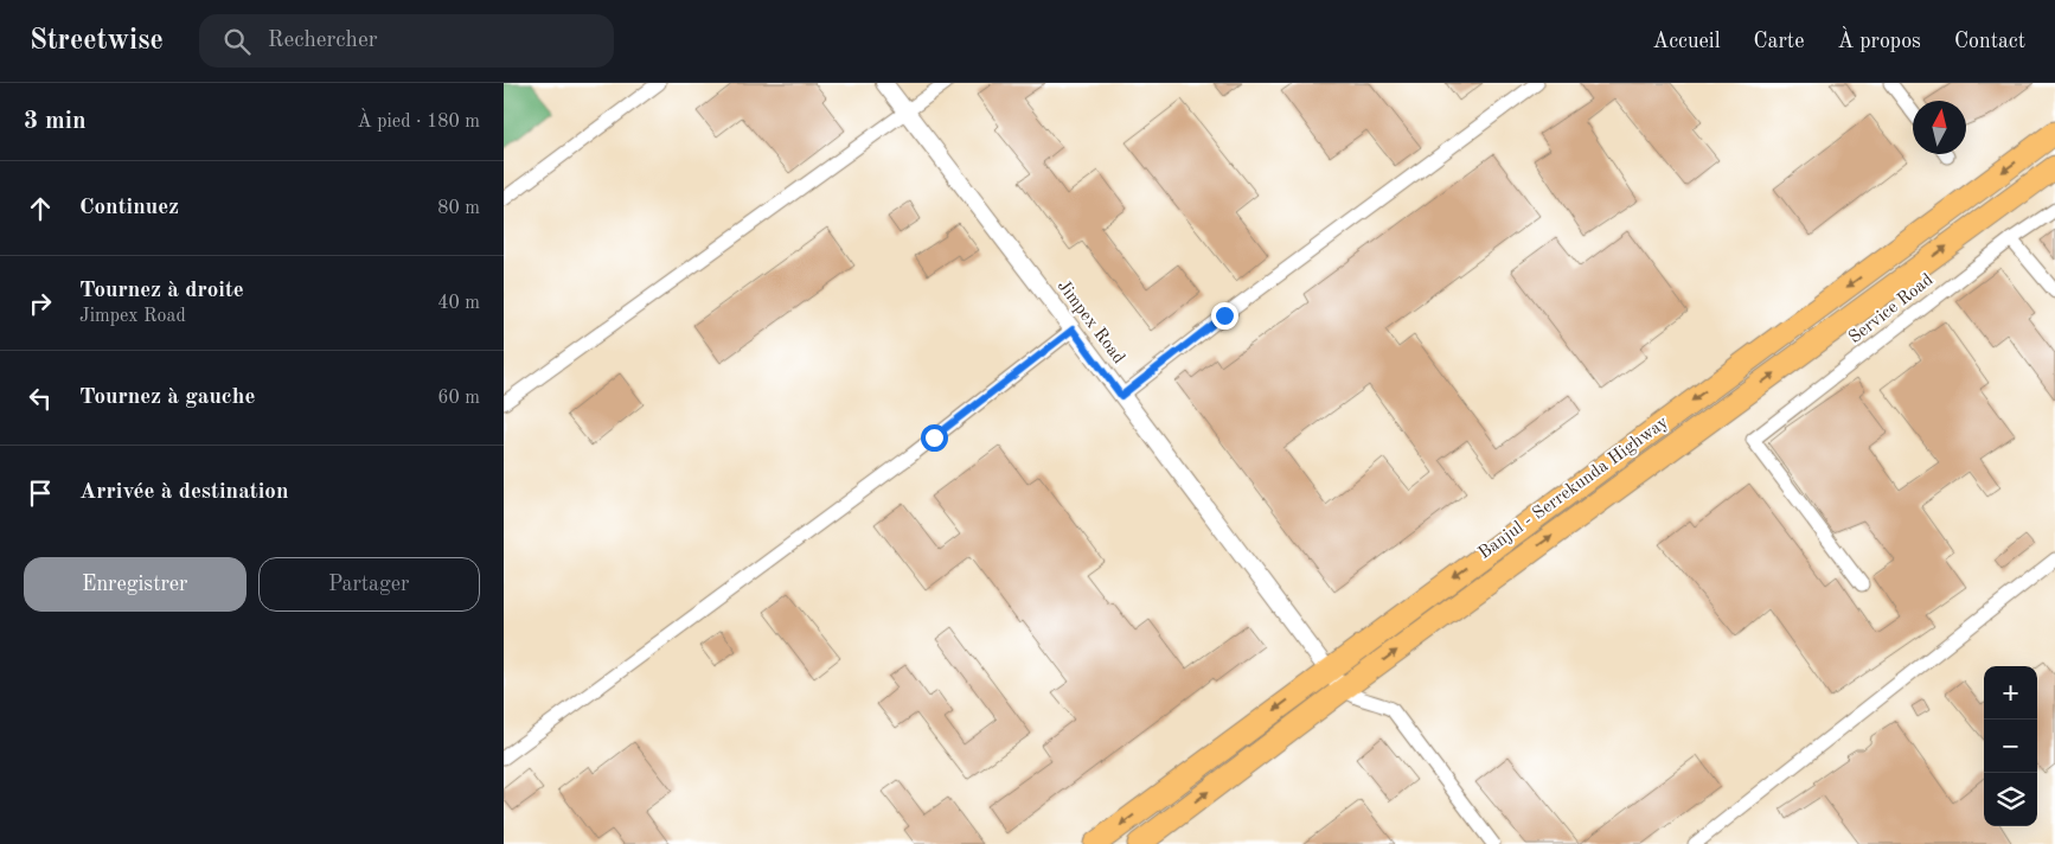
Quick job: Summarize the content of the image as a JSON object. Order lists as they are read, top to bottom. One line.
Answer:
{"streets":{"highway":["Banjul - Serrekunda Highway"],"street":["Service Road","Jimpex Road"]},"crossings":[["Jimpex Road","Banjul - Serrekunda Highway"]],"north":"top","page":{"header":"Streetwise","search":"Rechercher","nav":["Accueil","Carte","À propos","Contact"],"heading":["3 min","À pied · 180 m"],"list":[["Continuez","80 m"],["Tournez à droite","Jimpex Road","40 m"],["Tournez à gauche","60 m"],"Arrivée à destination"],"buttons":["Enregistrer","Partager"],"map_buttons":["+","−"]}}
